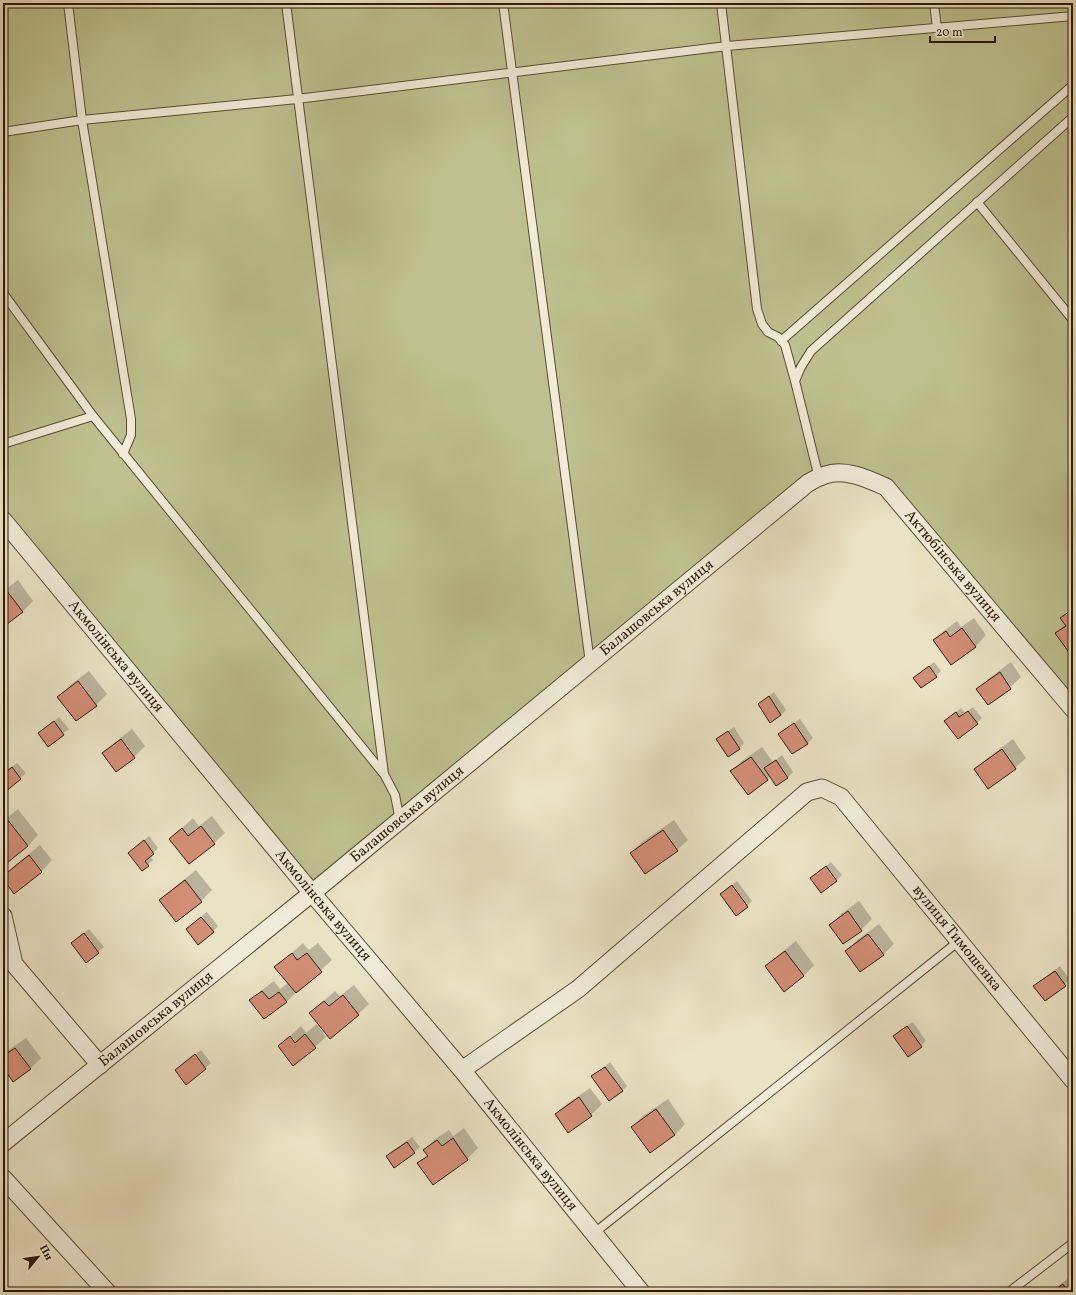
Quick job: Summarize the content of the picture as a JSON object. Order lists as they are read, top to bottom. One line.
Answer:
{"streets":{"street":["Актюбінська вулиця","Балашовська вулиця","Акмолінська вулиця","вулиця Тимошенка"]},"crossings":[["Актюбінська вулиця","Балашовська вулиця"],["Балашовська вулиця","Акмолінська вулиця"],["Акмолінська вулиця","вулиця Тимошенка"]],"scale_bar":"20 m","north":"top right"}
